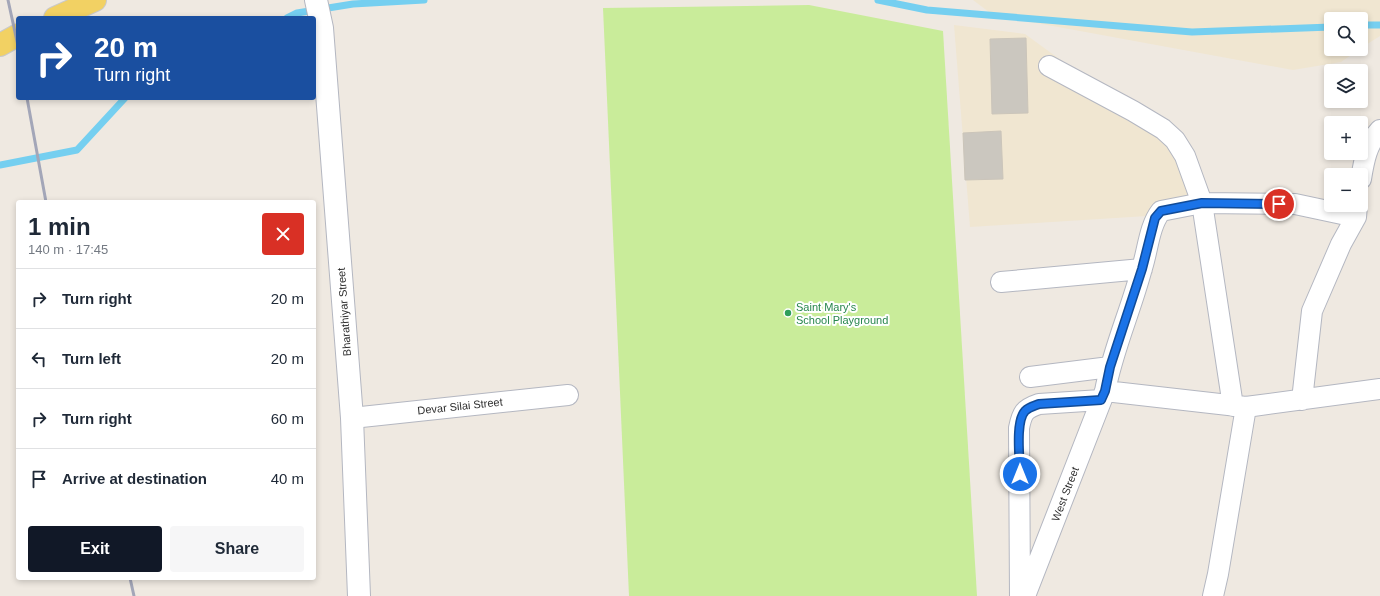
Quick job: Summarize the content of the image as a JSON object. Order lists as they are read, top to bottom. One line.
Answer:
{"streets":{"street":["Bharathiyar Street","Devar Silai Street","West Street"]},"crossings":[["Bharathiyar Street","Devar Silai Street"]],"places":["Saint Mary's School Playground"],"page":{"map_buttons":["+","−"],"turn":["20 m","Turn right"],"heading":["1 min","140 m · 17:45"],"list":[{"name":"Turn right","value":"20 m"},{"name":"Turn left","value":"20 m"},{"name":"Turn right","value":"60 m"},{"name":"Arrive at destination","value":"40 m"}],"buttons":["Exit","Share"]}}
